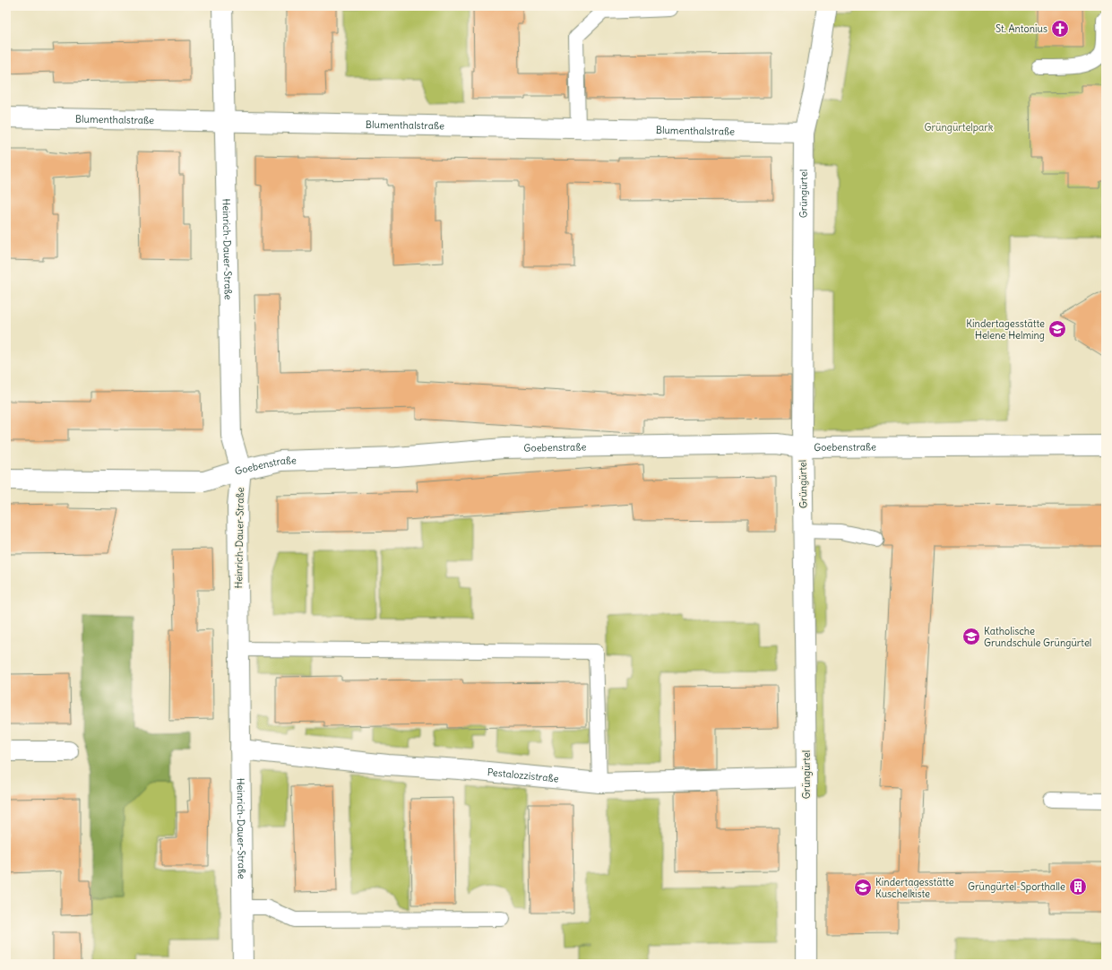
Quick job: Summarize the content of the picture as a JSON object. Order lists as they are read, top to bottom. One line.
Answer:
{"streets":{"street":["Blumenthalstraße","Grüngürtel","Heinrich-Dauer-Straße","Goebenstraße","Pestalozzistraße"]},"crossings":[["Blumenthalstraße","Grüngürtel"],["Blumenthalstraße","Heinrich-Dauer-Straße"],["Grüngürtel","Goebenstraße"],["Grüngürtel","Pestalozzistraße"],["Heinrich-Dauer-Straße","Goebenstraße"],["Heinrich-Dauer-Straße","Pestalozzistraße"]],"parks":["Grüngürtelpark"],"places":{"church":["St. Antonius"],"school or university":["Kindertagesstätte Helene Helming","Katholische Grundschule Grüngürtel","Kindertagesstätte Kuschelkiste"],"building":["Grüngürtel-Sporthalle"]}}
